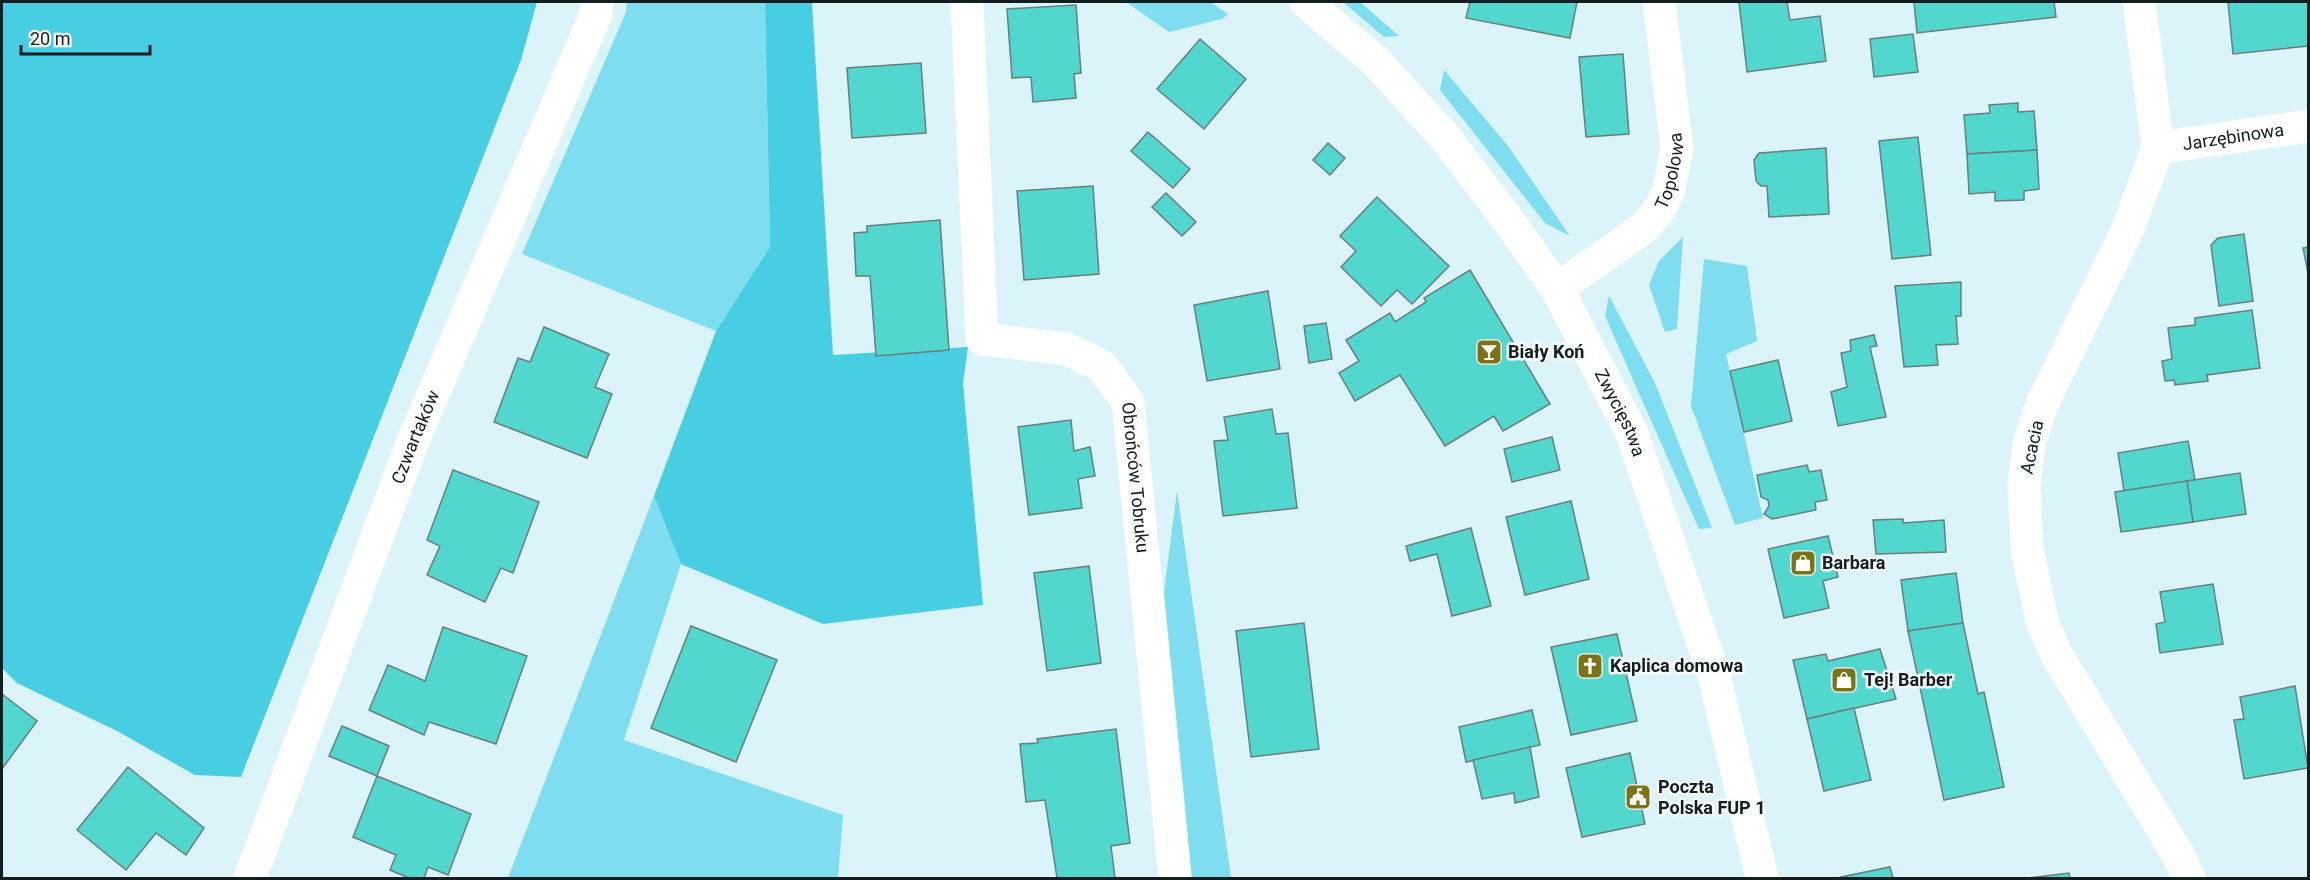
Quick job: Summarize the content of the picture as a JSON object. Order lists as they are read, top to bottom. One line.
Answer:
{"streets":{"street":["Jarzębinowa","Topolowa","Zwycięstwa","Czwartaków","Acacia","Obrońców Tobruku"]},"crossings":[["Jarzębinowa","Acacia"],["Topolowa","Zwycięstwa"]],"places":{"bar":["Biały Koń"],"shop":["Barbara","Tej! Barber"],"church":["Kaplica domowa"],"public building":["Poczta Polska FUP 1"]},"scale_bar":"20 m"}
